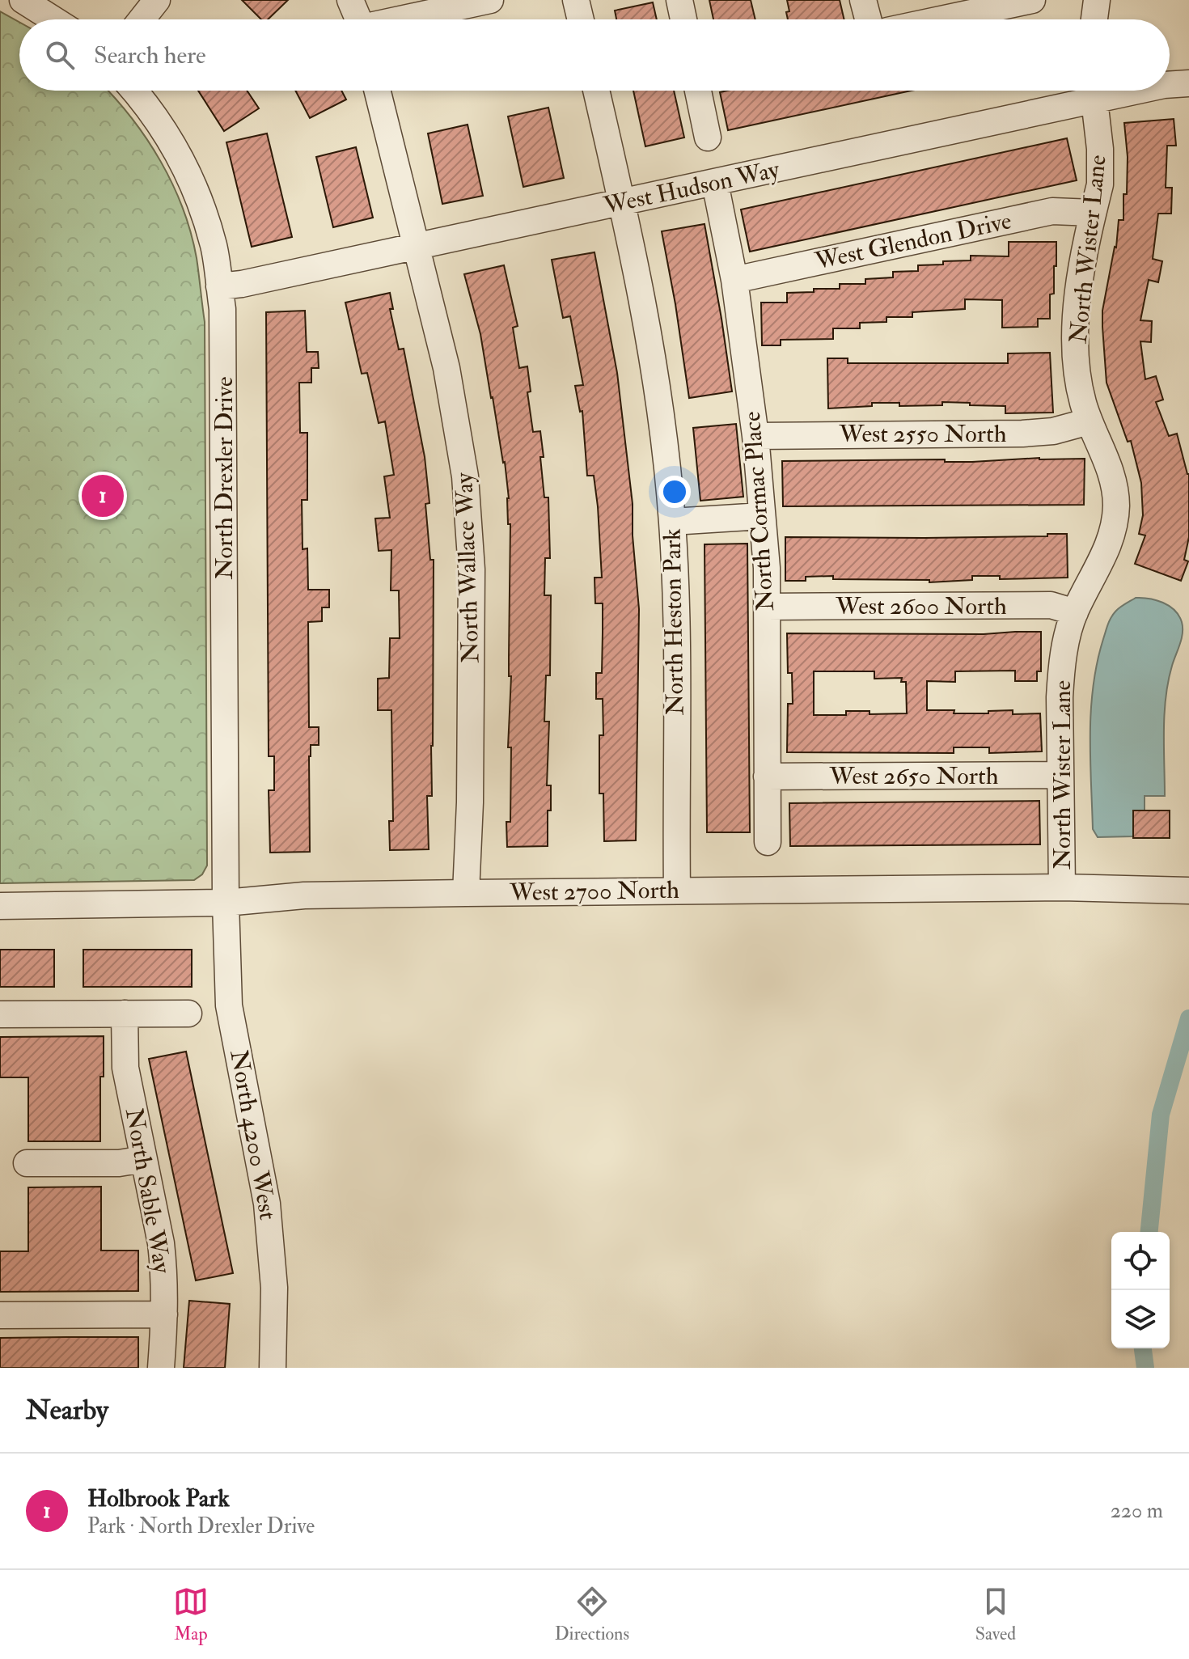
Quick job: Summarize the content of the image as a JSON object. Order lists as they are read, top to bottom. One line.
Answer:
{"streets":{"street":["West Hudson Way","West Glendon Drive","North Wister Lane","West 2550 North","North Drexler Drive","North Cormac Place","North Wallace Way","West 2600 North","North Heston Park","West 2650 North","West 2700 North","North 4200 West","North Sable Way"]},"crossings":[["West Hudson Way","North Drexler Drive"],["West Hudson Way","North Cormac Place"],["West Hudson Way","North Wallace Way"],["West Hudson Way","North Heston Park"],["West Glendon Drive","North Wister Lane"],["West Glendon Drive","North Cormac Place"],["North Wister Lane","West 2550 North"],["North Wister Lane","West 2600 North"],["North Wister Lane","West 2650 North"],["North Wister Lane","West 2700 North"],["West 2550 North","North Cormac Place"],["North Drexler Drive","West 2700 North"],["North Drexler Drive","North 4200 West"],["North Cormac Place","West 2600 North"],["North Cormac Place","West 2650 North"],["North Wallace Way","West 2700 North"],["North Heston Park","West 2700 North"],["West 2700 North","North 4200 West"]],"page":{"search":"Search here","pins":"1","heading":"Nearby","list":[{"mark":"1","name":"Holbrook Park","note":"Park · North Drexler Drive","value":"220 m"}],"nav":["Map","Directions","Saved"]}}
